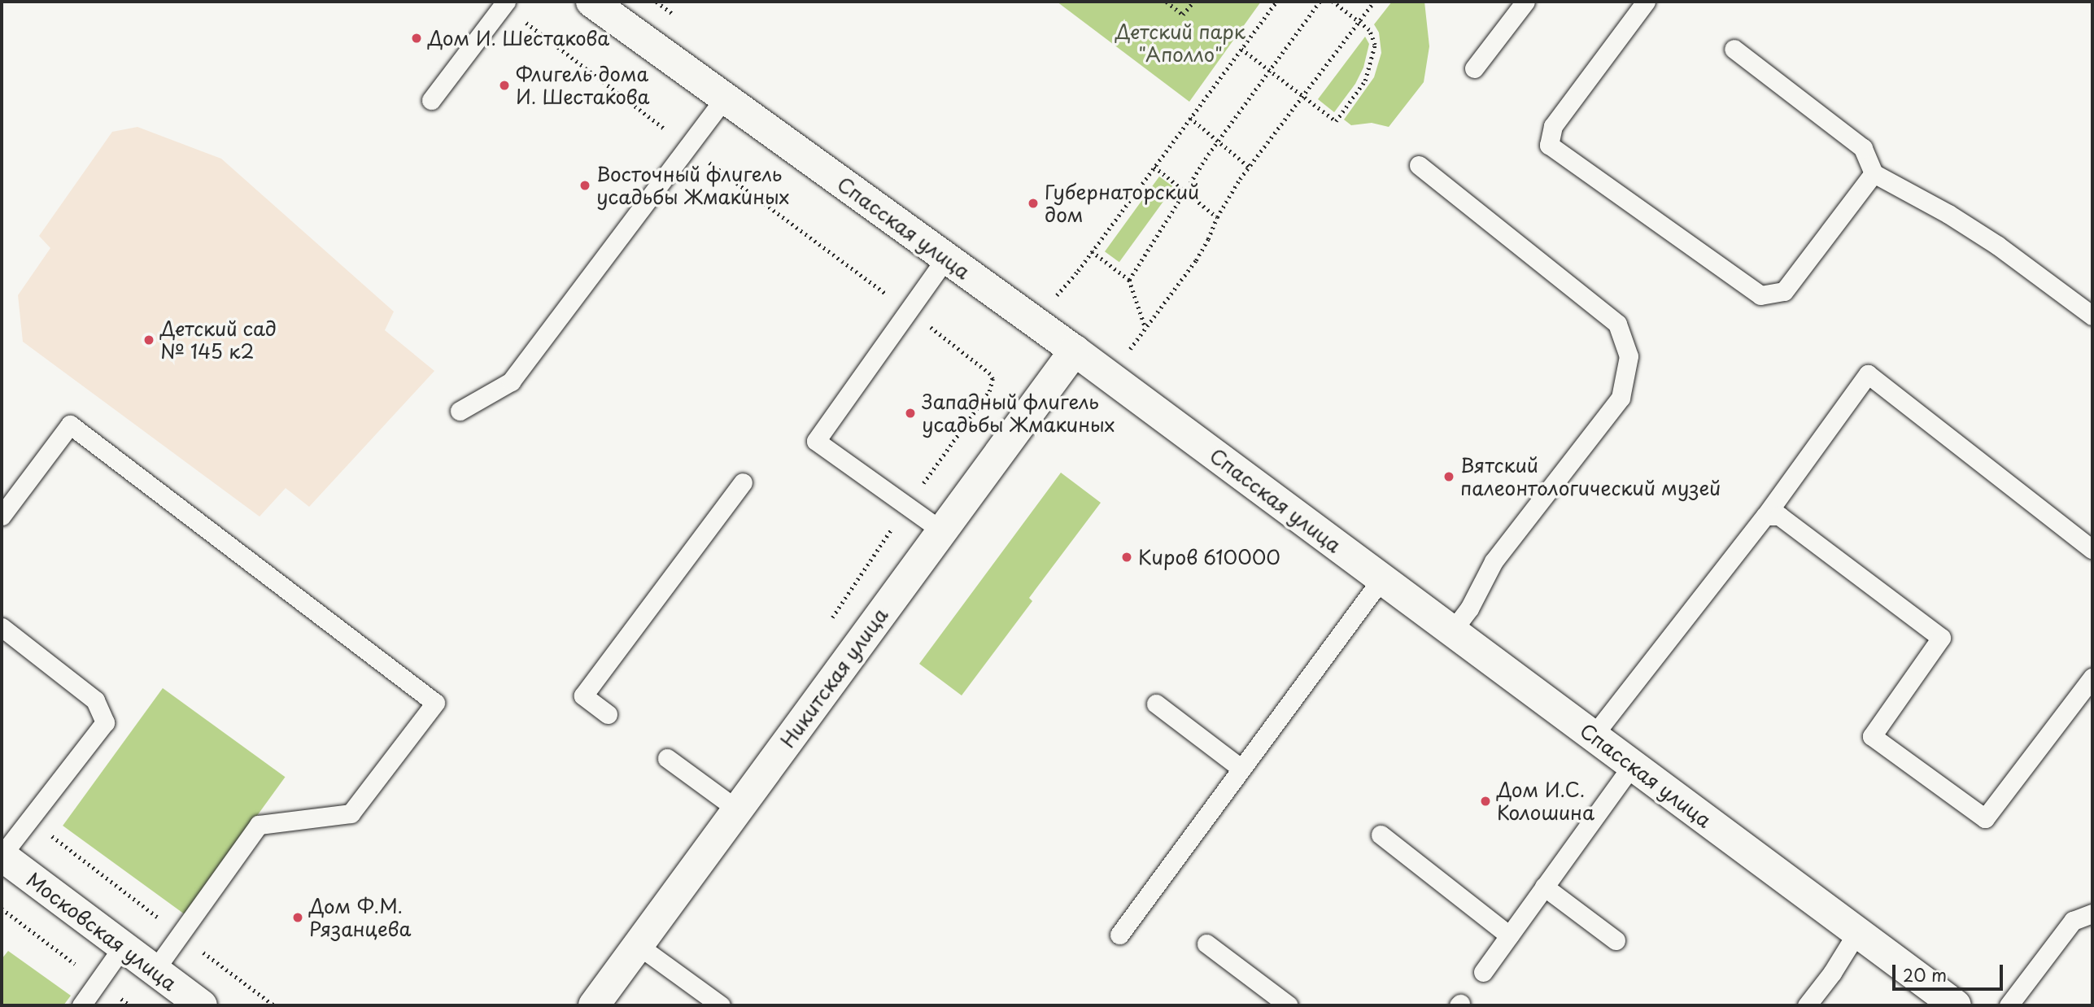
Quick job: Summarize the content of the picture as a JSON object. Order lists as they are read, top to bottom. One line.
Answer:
{"streets":{"street":["Спасская улица","Никитская улица","Московская улица"]},"crossings":[["Спасская улица","Никитская улица"]],"parks":["Детский парк \"Аполло\""],"places":["Дом И. Шестакова","Флигель дома И. Шестакова","Восточный флигель усадьбы Жмакиных","Губернаторский дом","Детский сад № 145 к2","Западный флигель усадьбы Жмакиных","Вятский палеонтологический музей","Киров 610000","Дом И.С. Колошина","Дом Ф.М. Рязанцева"],"scale_bar":"20 m"}
